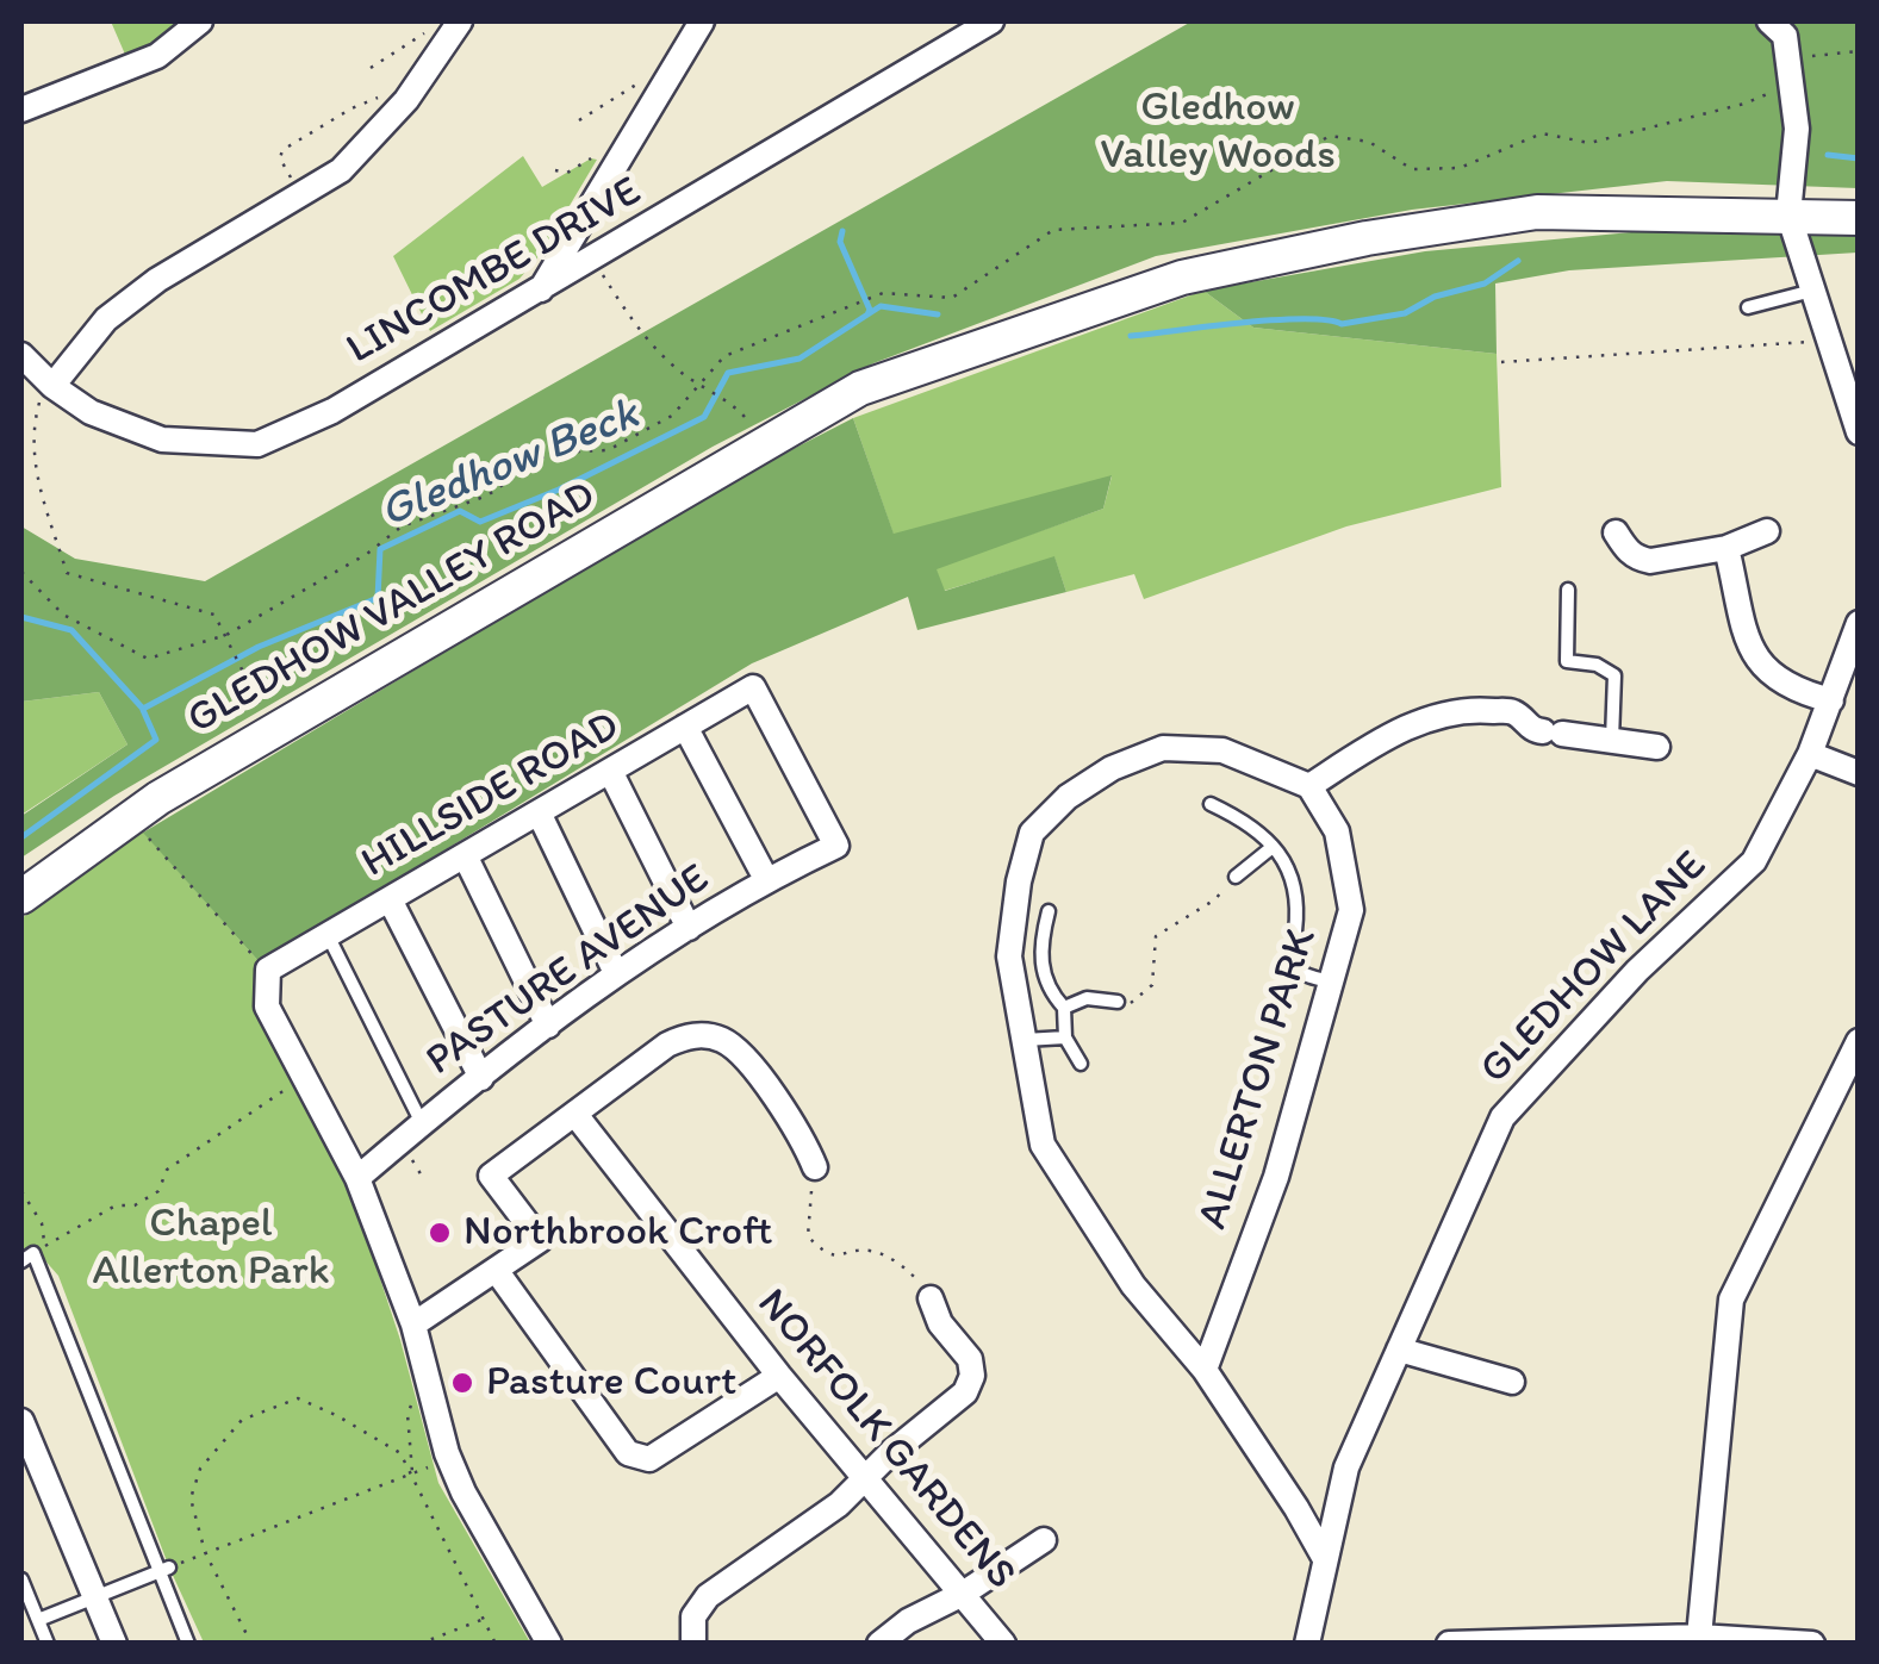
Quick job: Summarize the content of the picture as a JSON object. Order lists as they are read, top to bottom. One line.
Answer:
{"streets":{"street":["LINCOMBE DRIVE","GLEDHOW VALLEY ROAD","HILLSIDE ROAD","GLEDHOW LANE","PASTURE AVENUE","ALLERTON PARK","NORFOLK GARDENS"]},"crossings":[["HILLSIDE ROAD","PASTURE AVENUE"]],"water":["Gledhow Beck"],"parks":["Gledhow Valley Woods","Chapel Allerton Park"],"places":["Northbrook Croft","Pasture Court"]}
